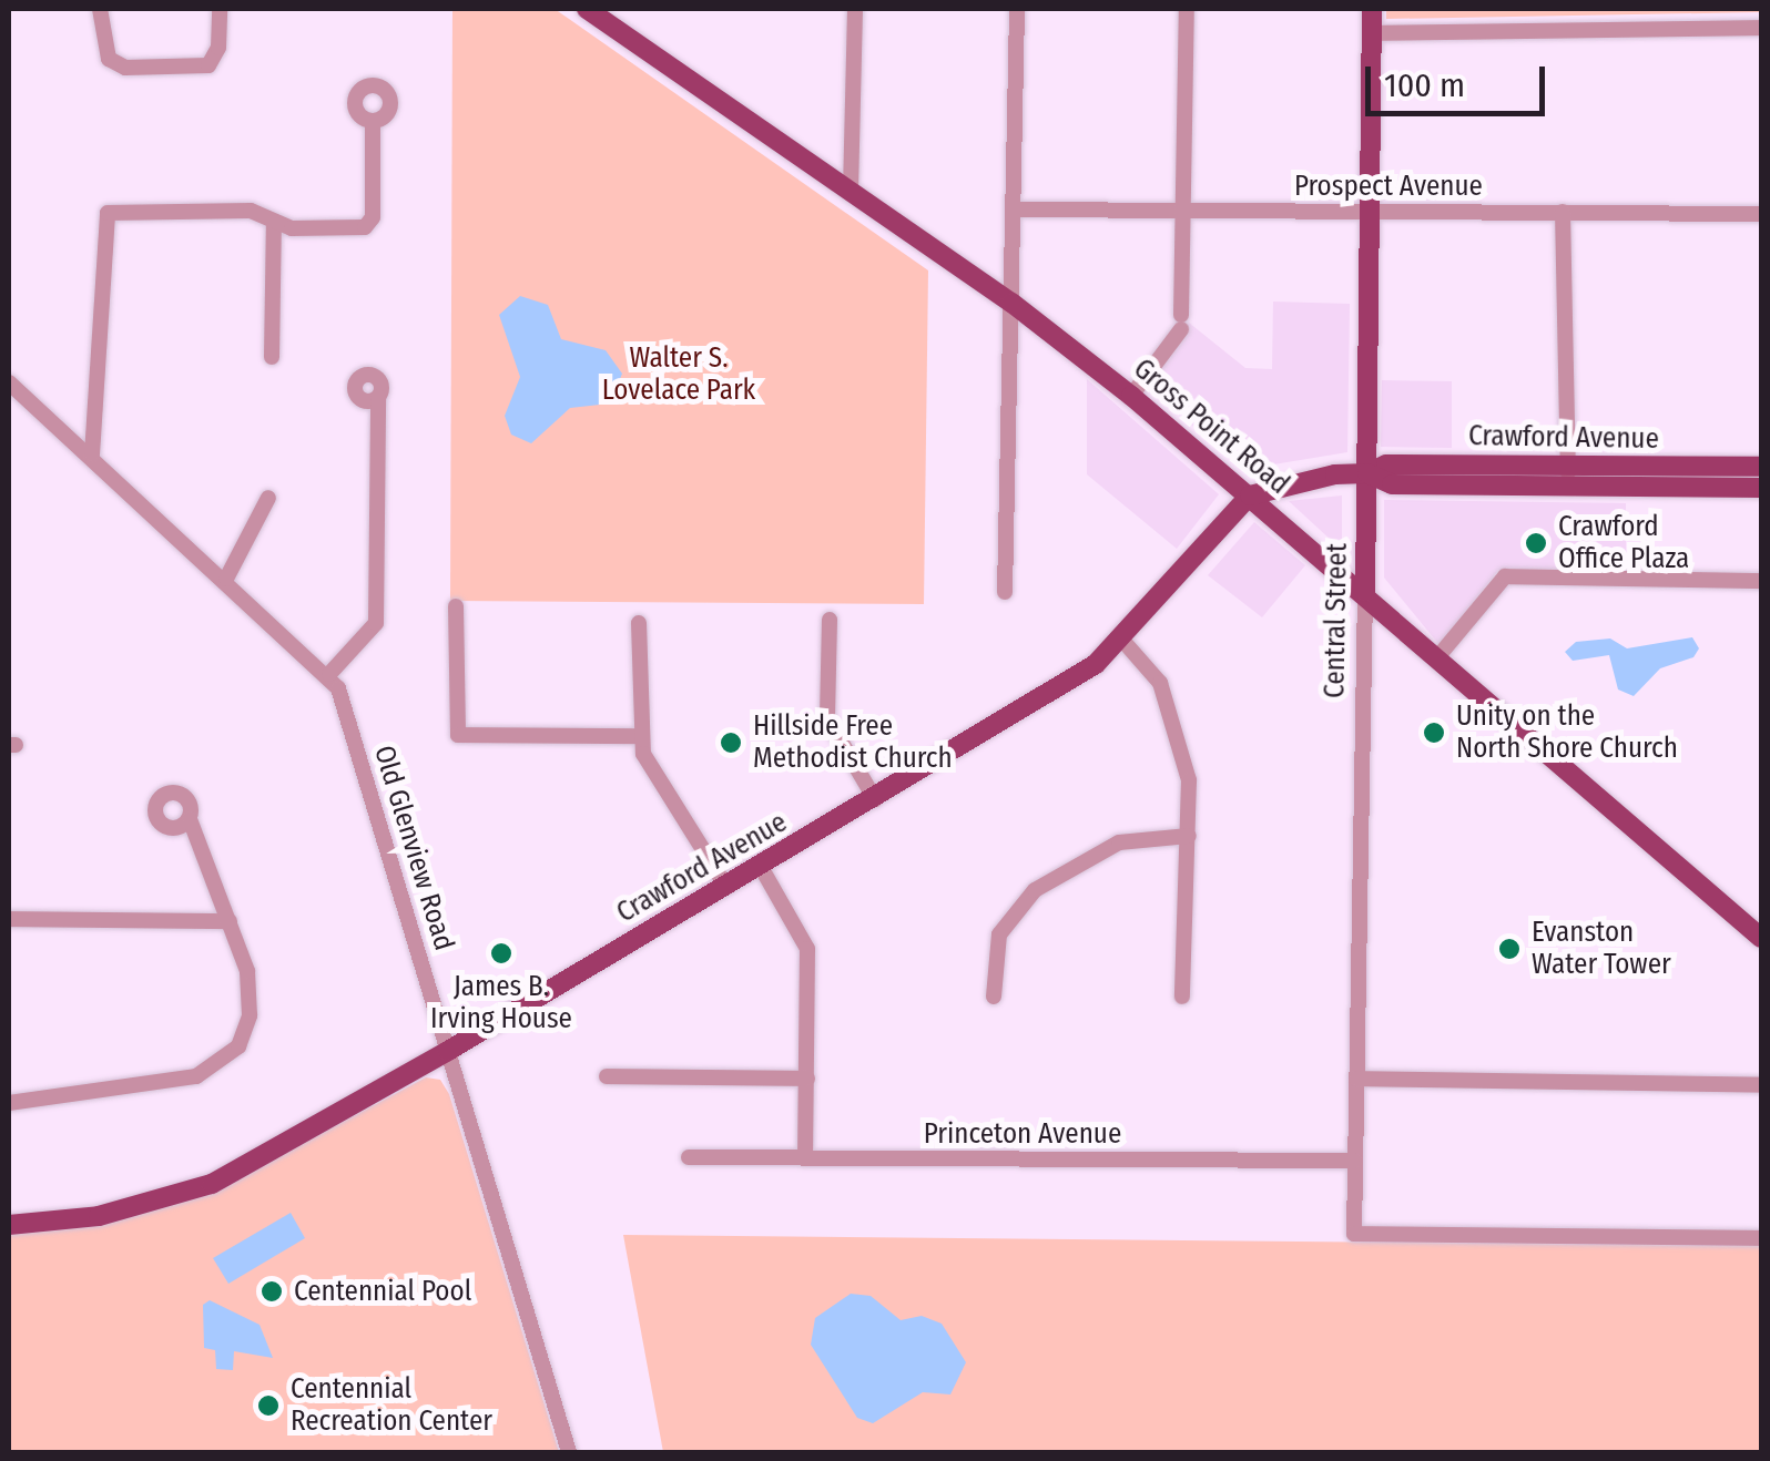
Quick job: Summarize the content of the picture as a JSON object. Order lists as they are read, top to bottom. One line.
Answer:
{"streets":{"main road":["Gross Point Road","Crawford Avenue","Central Street"],"street":["Prospect Avenue","Old Glenview Road","Princeton Avenue"]},"crossings":[["Prospect Avenue","Central Street"],["Gross Point Road","Crawford Avenue"],["Gross Point Road","Central Street"],["Crawford Avenue","Central Street"],["Crawford Avenue","Old Glenview Road"],["Central Street","Princeton Avenue"]],"parks":["Walter S. Lovelace Park"],"places":["Crawford Office Plaza","Unity on the North Shore Church","Hillside Free Methodist Church","Evanston Water Tower","James B. Irving House","Centennial Pool","Centennial Recreation Center"],"scale_bar":"100 m"}
